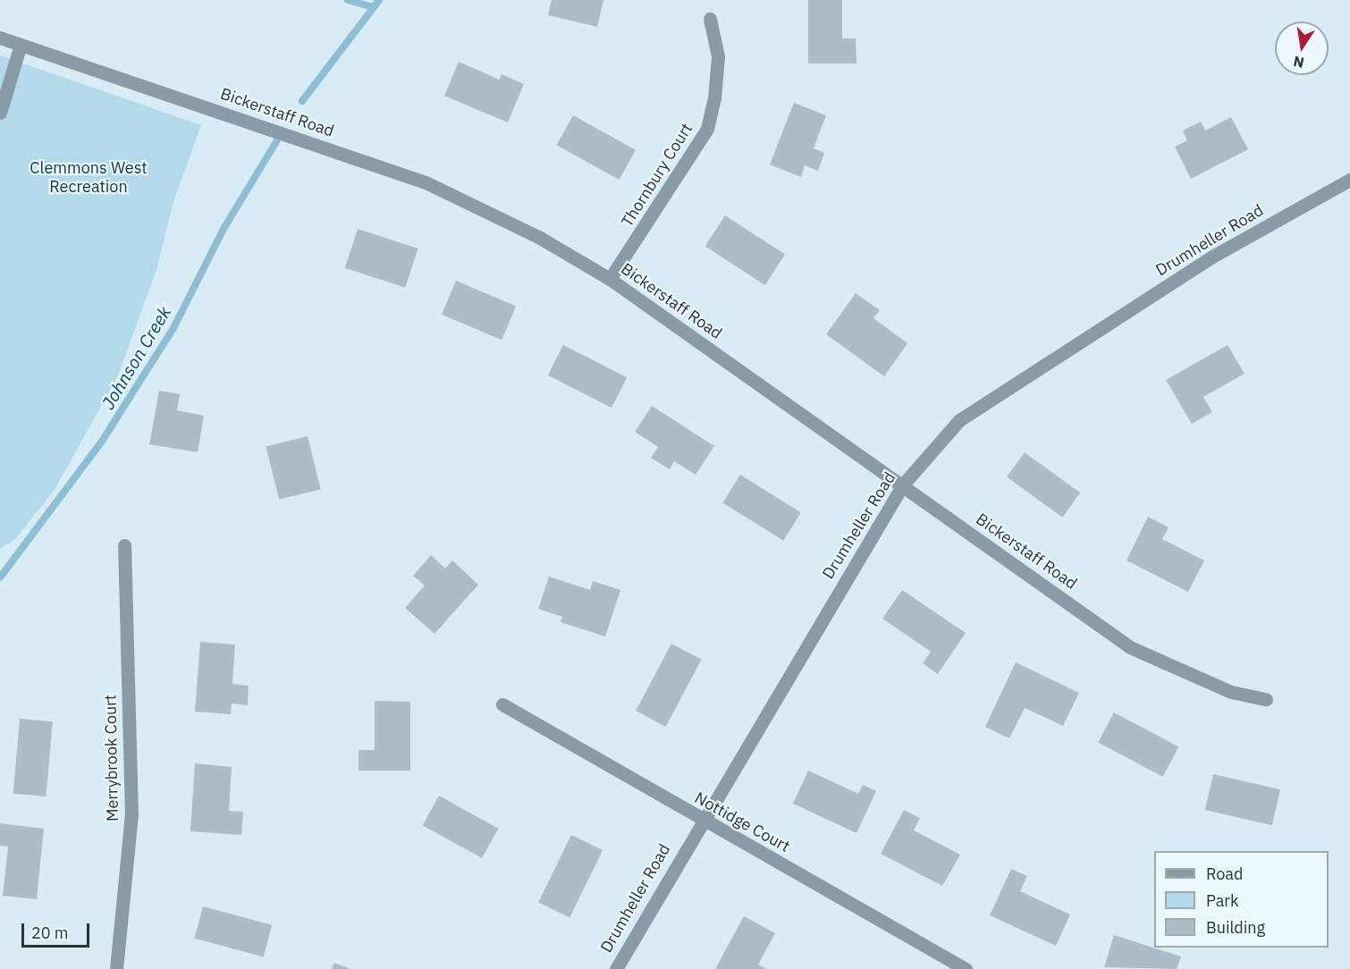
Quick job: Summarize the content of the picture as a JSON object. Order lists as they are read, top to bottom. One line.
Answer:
{"streets":{"street":["Bickerstaff Road","Thornbury Court","Drumheller Road","Merrybrook Court","Nottidge Court"]},"crossings":[["Bickerstaff Road","Thornbury Court"],["Bickerstaff Road","Drumheller Road"],["Drumheller Road","Nottidge Court"]],"water":["Johnson Creek"],"parks":["Clemmons West Recreation"],"legend":["Road","Park","Building"],"scale_bar":"20 m","north":"bottom"}
